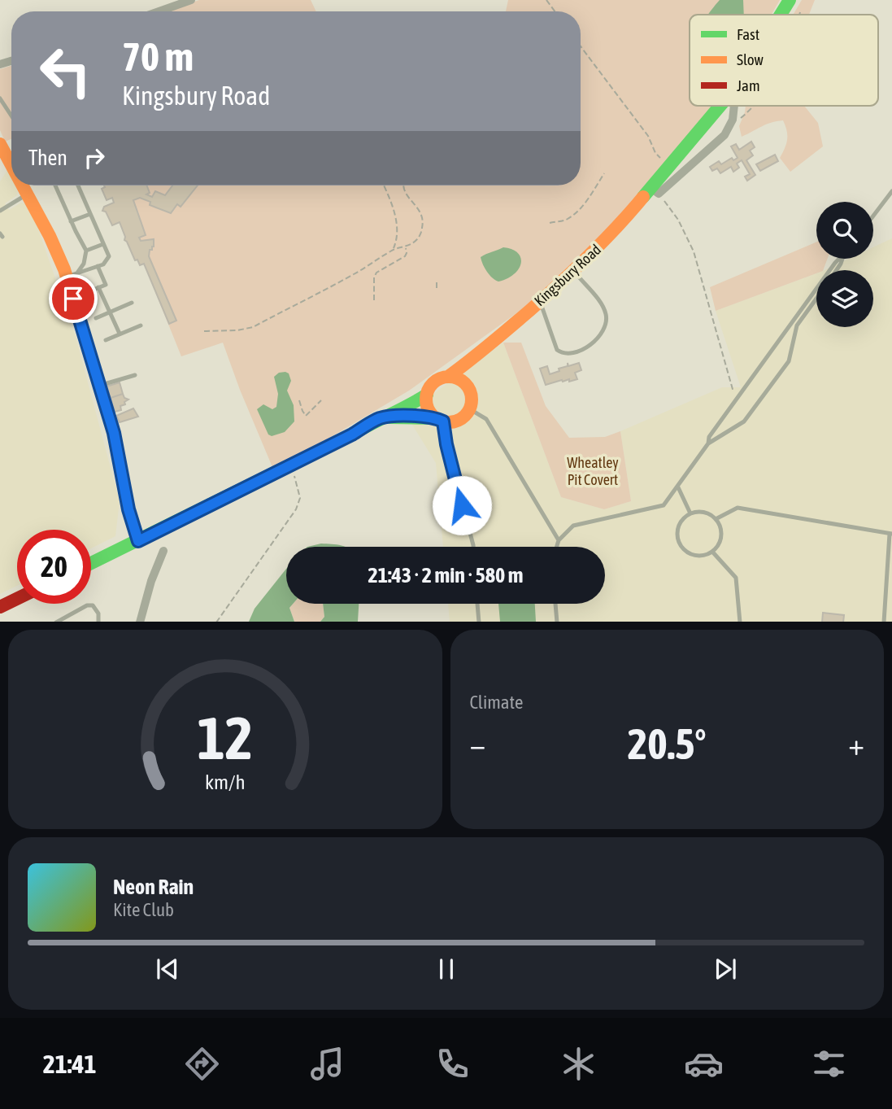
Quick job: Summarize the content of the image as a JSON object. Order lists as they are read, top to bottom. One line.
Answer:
{"streets":{"main road":["Kingsbury Road"]},"parks":["Wheatley Pit Covert"],"legend":["Fast","Slow","Jam"],"page":{"turn":["70 m","Kingsbury Road"],"then":"Then","limit":"20","trip":"21:43 · 2 min · 580 m","tile":"Climate","heat":["−","20.5°","+"],"song":["Neon Rain","Kite Club"],"tabs":"21:41","gauge":["12","km/h"]}}
